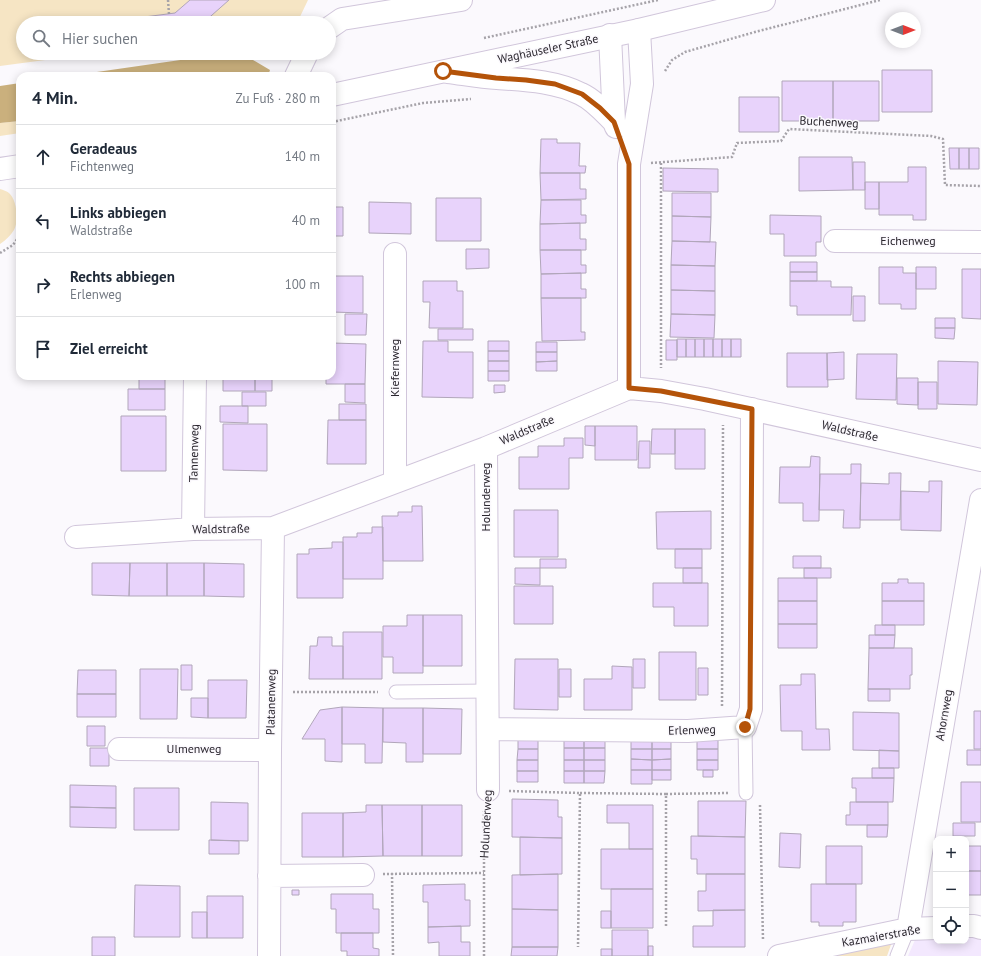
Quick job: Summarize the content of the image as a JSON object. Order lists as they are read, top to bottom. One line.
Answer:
{"streets":{"street":["Waghäuseler Straße","Eichenweg","Kiefernweg","Waldstraße","Tannenweg","Holunderweg","Platanenweg","Ahornweg","Erlenweg","Ulmenweg","Kazmaierstraße"],"path":["Buchenweg"]},"crossings":[["Kiefernweg","Waldstraße"],["Waldstraße","Tannenweg"],["Waldstraße","Holunderweg"],["Waldstraße","Platanenweg"],["Holunderweg","Erlenweg"],["Platanenweg","Ulmenweg"],["Ahornweg","Kazmaierstraße"]],"north":"right","page":{"search":"Hier suchen","heading":["4 Min.","Zu Fuß · 280 m"],"list":[["Geradeaus","Fichtenweg","140 m"],["Links abbiegen","Waldstraße","40 m"],["Rechts abbiegen","Erlenweg","100 m"],"Ziel erreicht"],"map_buttons":["+","−"]}}
